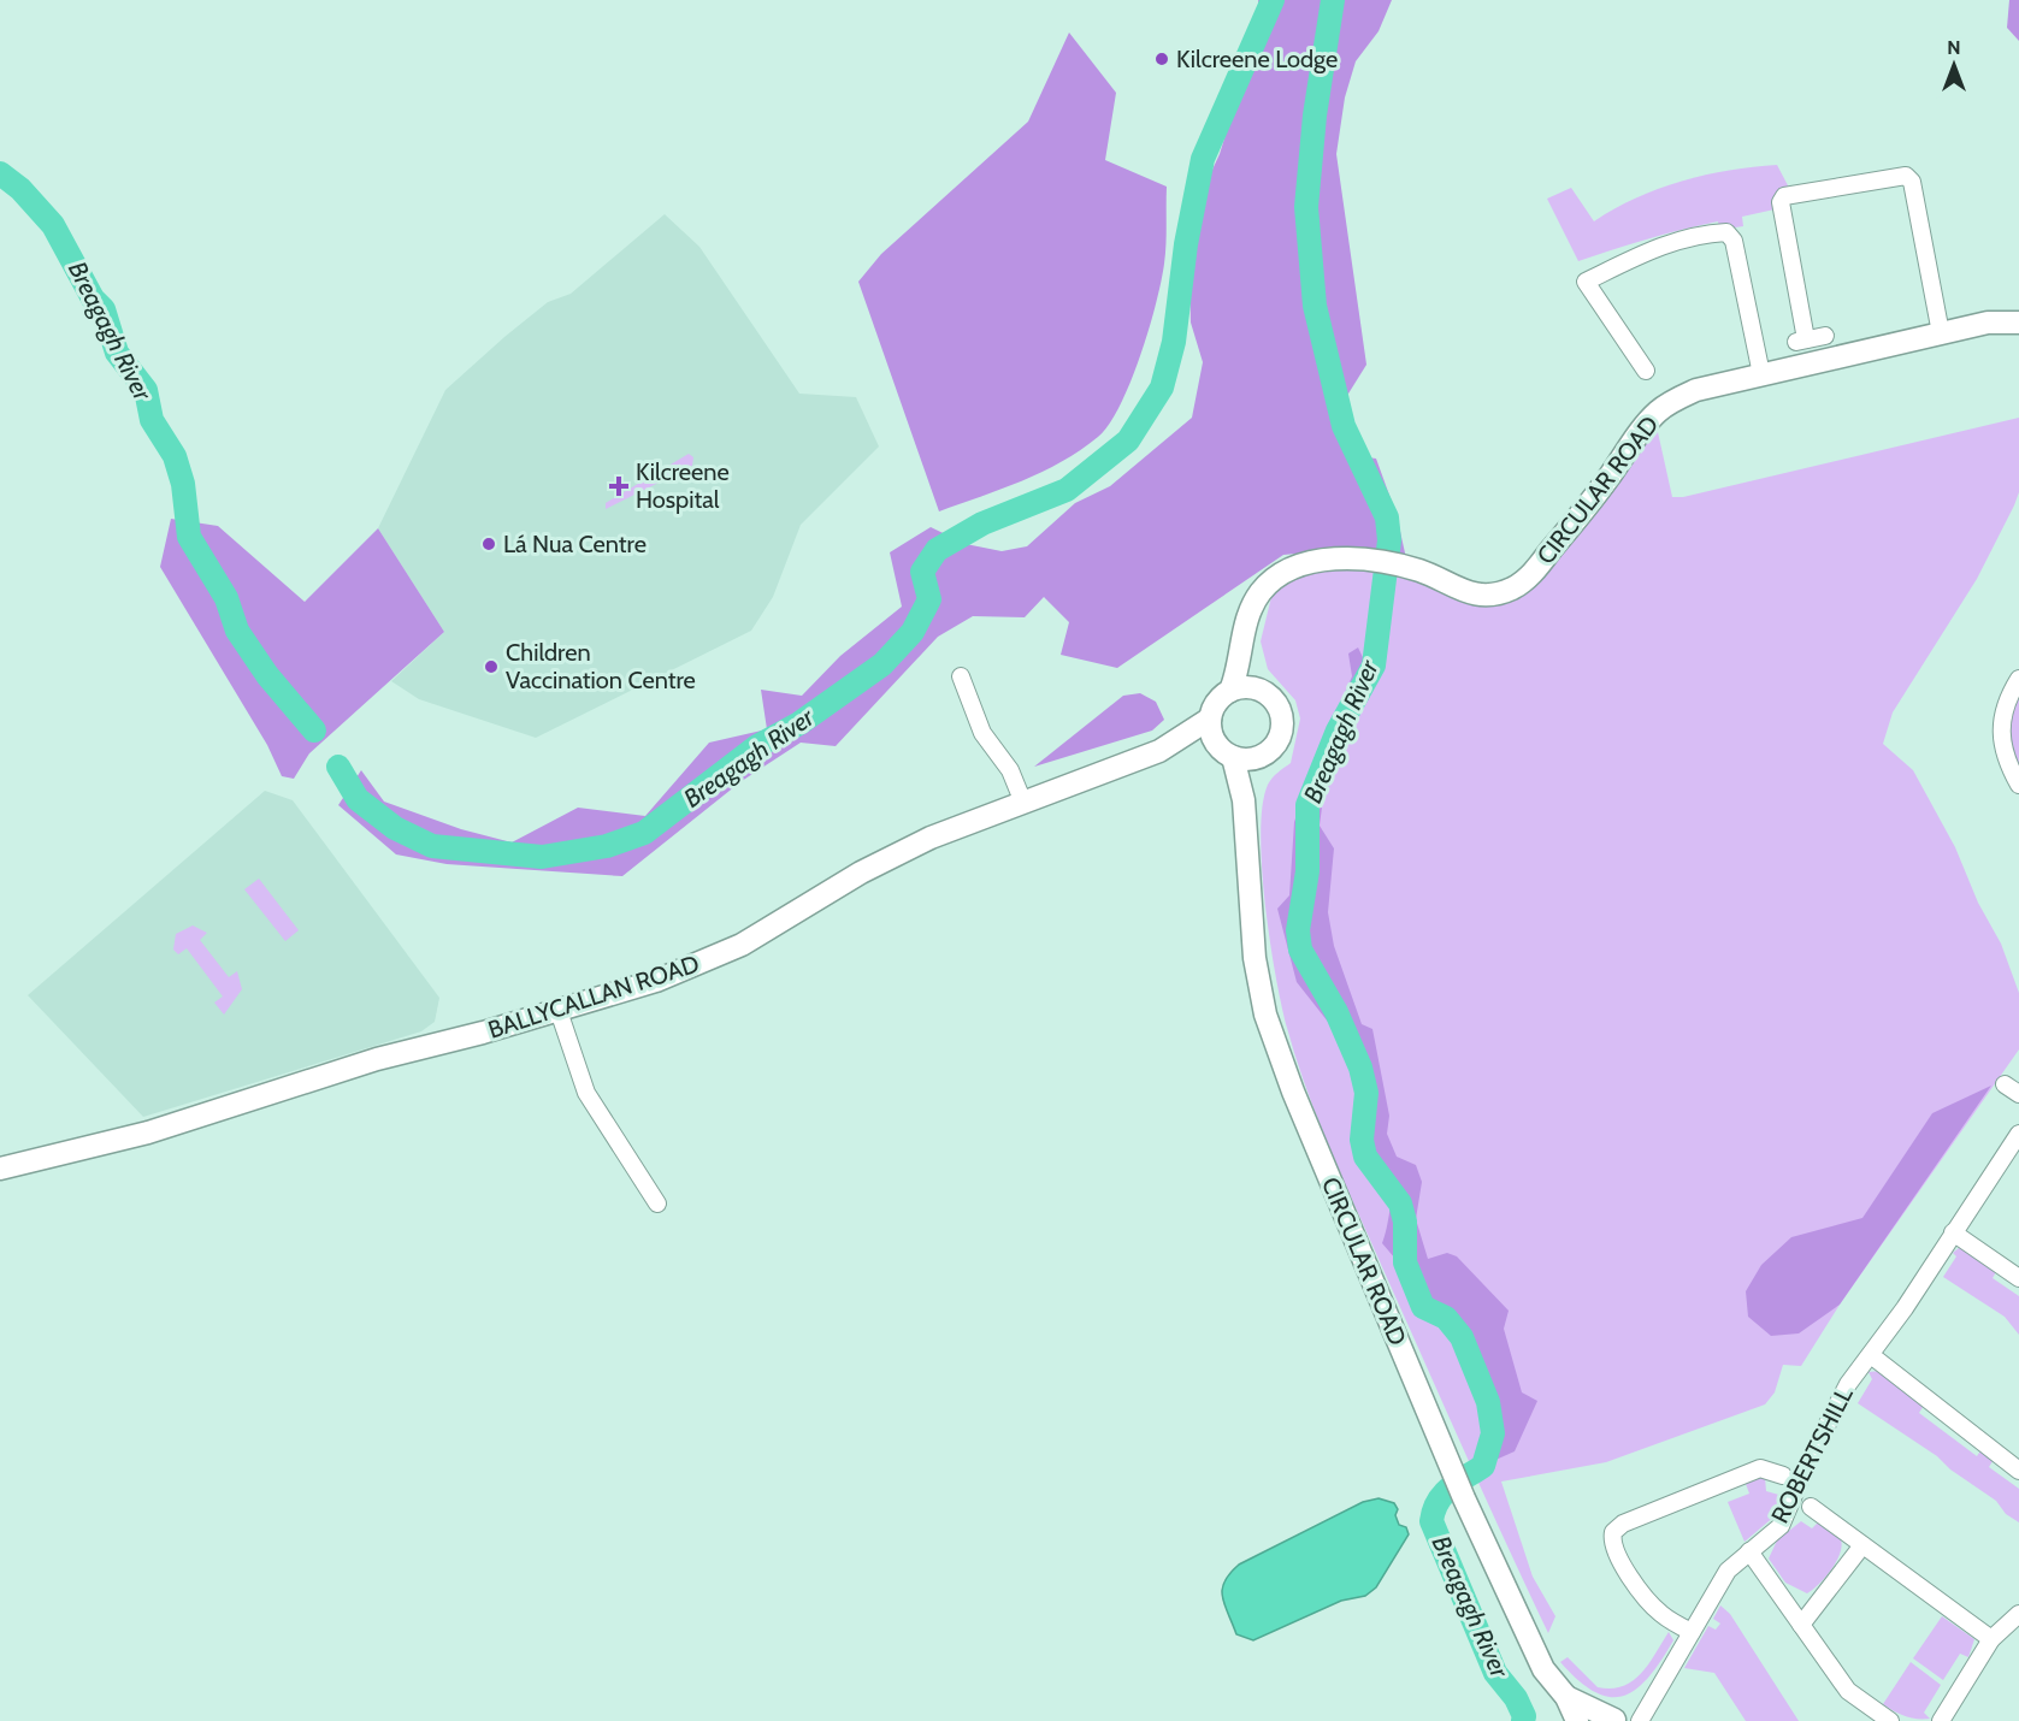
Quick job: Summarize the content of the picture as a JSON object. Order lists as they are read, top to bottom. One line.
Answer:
{"streets":{"main road":["CIRCULAR ROAD","BALLYCALLAN ROAD"],"street":["ROBERTSHILL"]},"crossings":[["CIRCULAR ROAD","BALLYCALLAN ROAD"]],"water":["Breagagh River"],"places":{"other":["Kilcreene Lodge","Lá Nua Centre","Children Vaccination Centre"],"health":["Kilcreene Hospital"]},"north":"top"}
